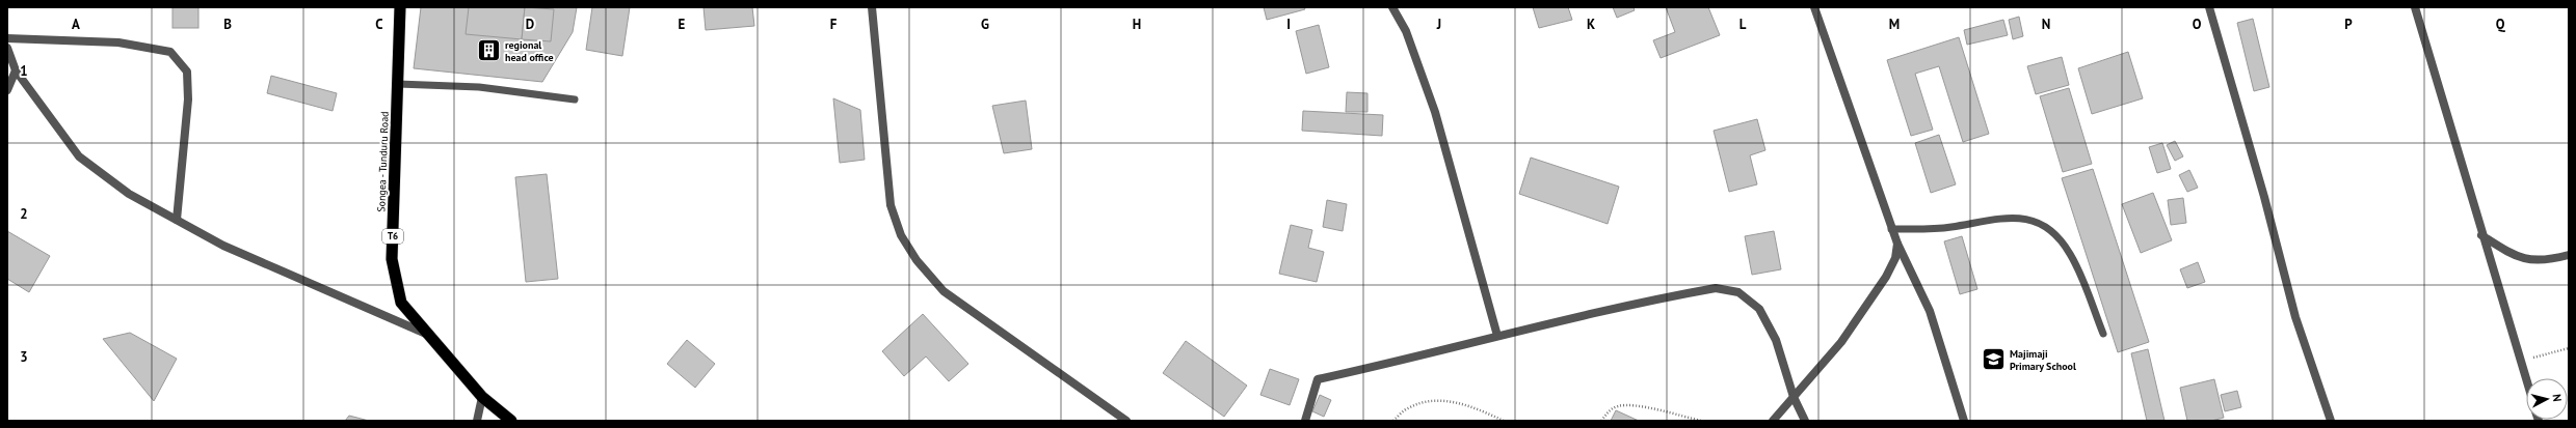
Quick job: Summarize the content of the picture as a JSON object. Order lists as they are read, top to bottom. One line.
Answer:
{"streets":{"highway":["Songea - Tunduru Road","T6"]},"places":{"building":["regional head office"],"school or university":["Majimaji Primary School"]},"north":"right","grid":{"columns":["A","B","C","D","E","F","G","H","I","J","K","L","M","N","O","P","Q"],"rows":["1","2","3"]}}
